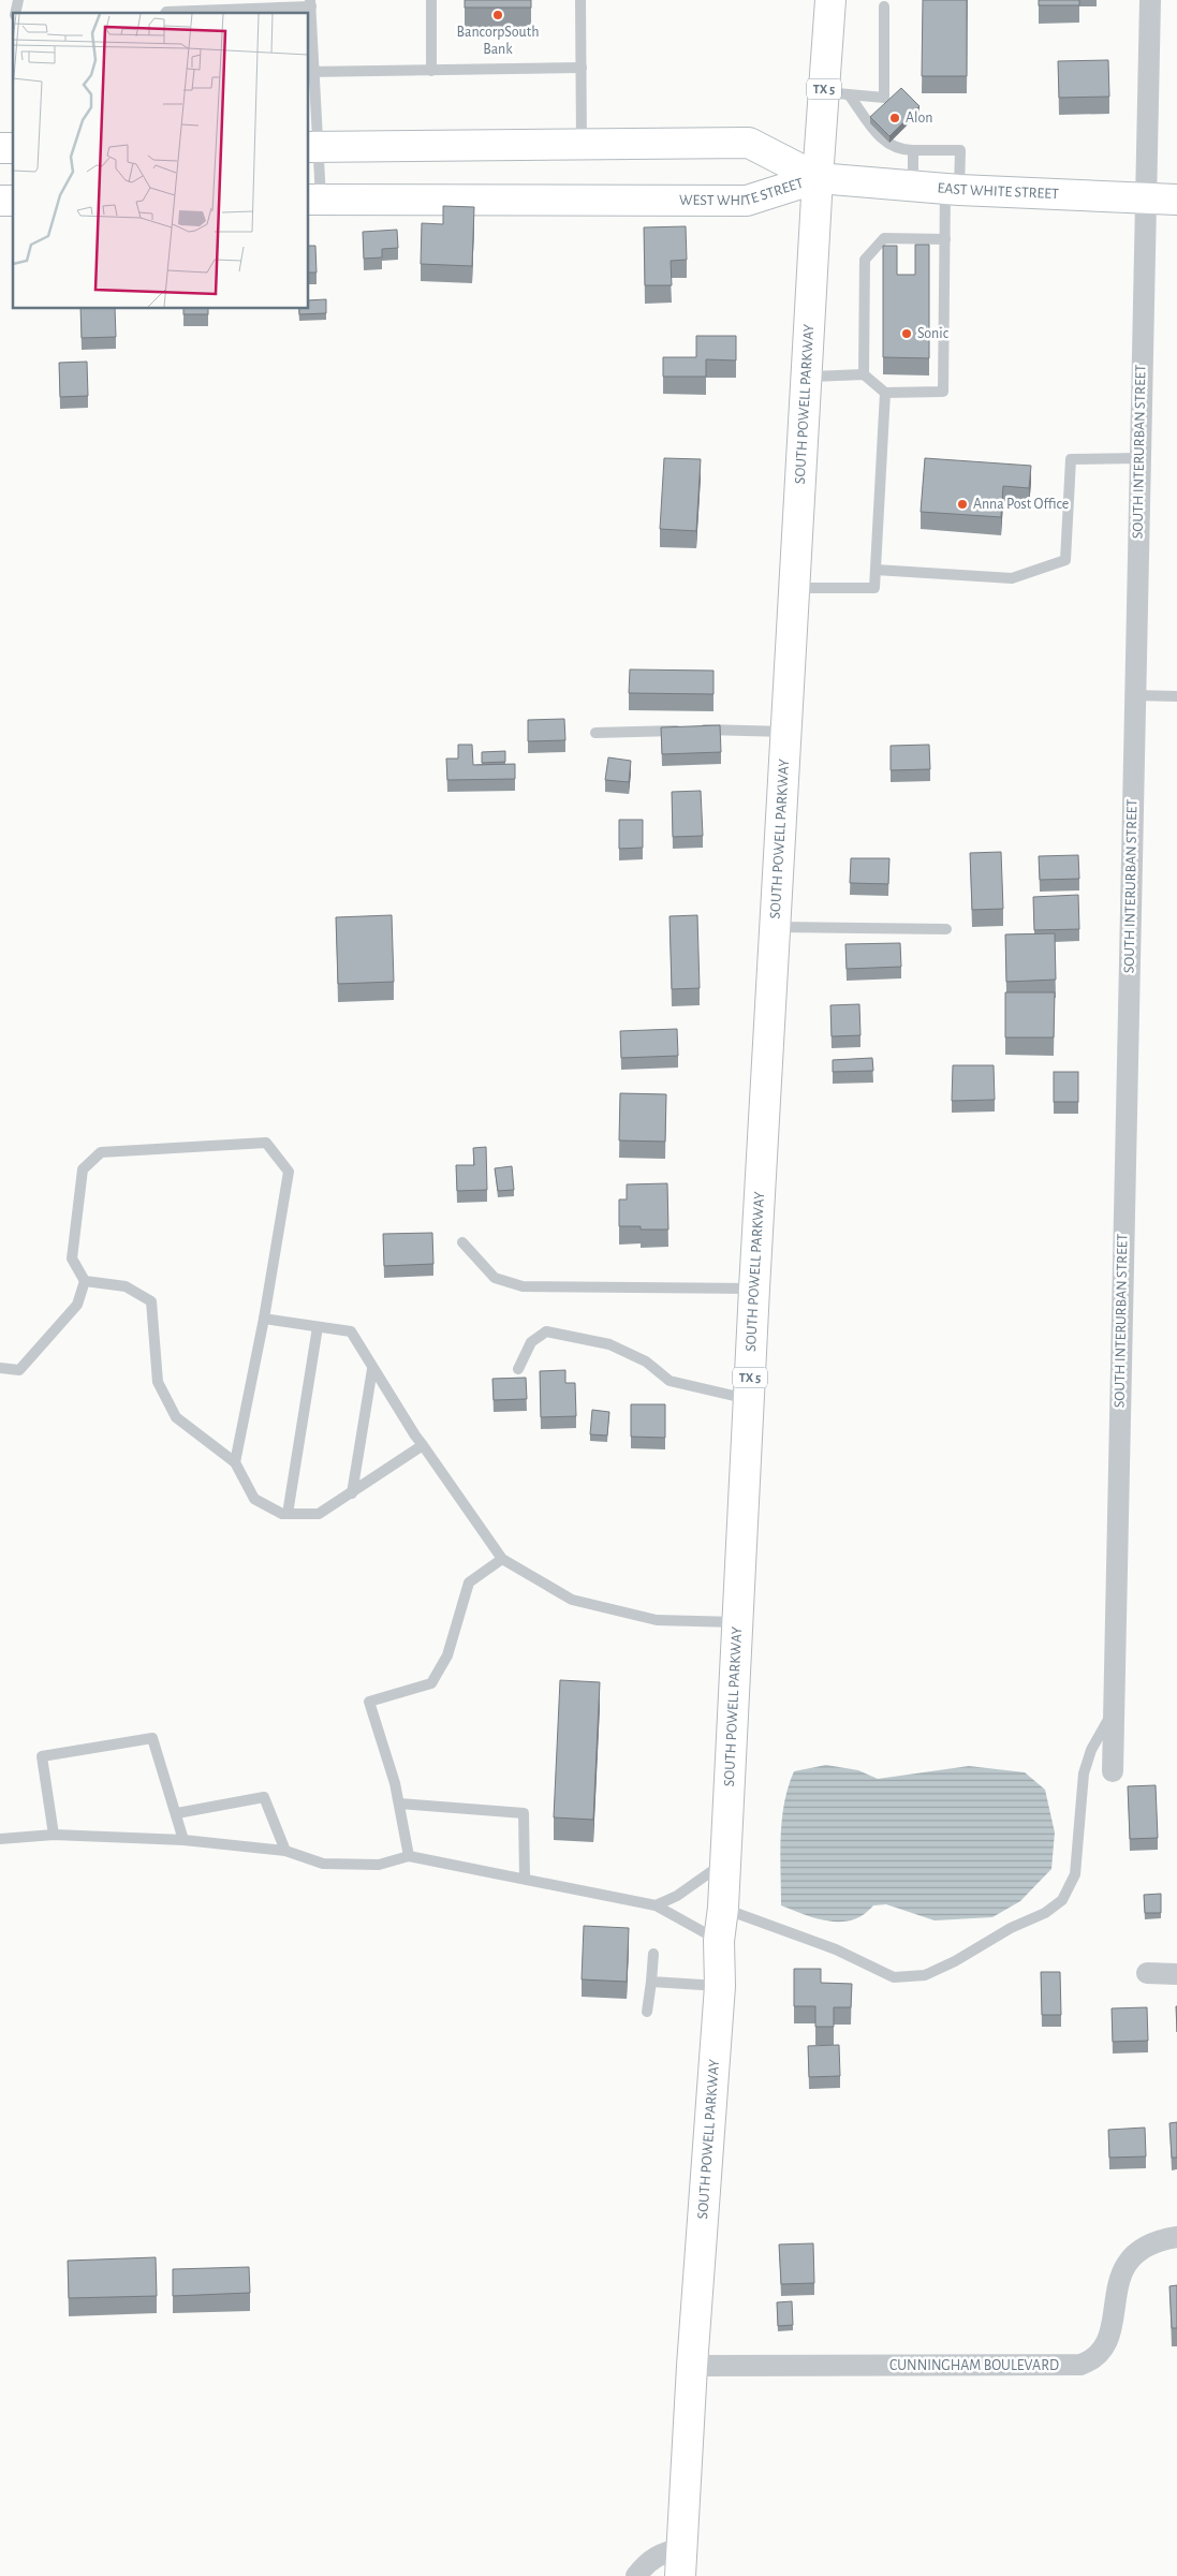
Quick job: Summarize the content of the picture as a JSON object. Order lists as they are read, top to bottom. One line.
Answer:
{"streets":{"main road":["TX 5","WEST WHITE STREET","EAST WHITE STREET","SOUTH POWELL PARKWAY"],"street":["SOUTH INTERURBAN STREET","CUNNINGHAM BOULEVARD"]},"crossings":[["WEST WHITE STREET","EAST WHITE STREET"],["WEST WHITE STREET","SOUTH POWELL PARKWAY"],["EAST WHITE STREET","SOUTH POWELL PARKWAY"],["EAST WHITE STREET","SOUTH INTERURBAN STREET"],["SOUTH POWELL PARKWAY","CUNNINGHAM BOULEVARD"]],"places":["BancorpSouth Bank","Alon","Sonic","Anna Post Office"]}
